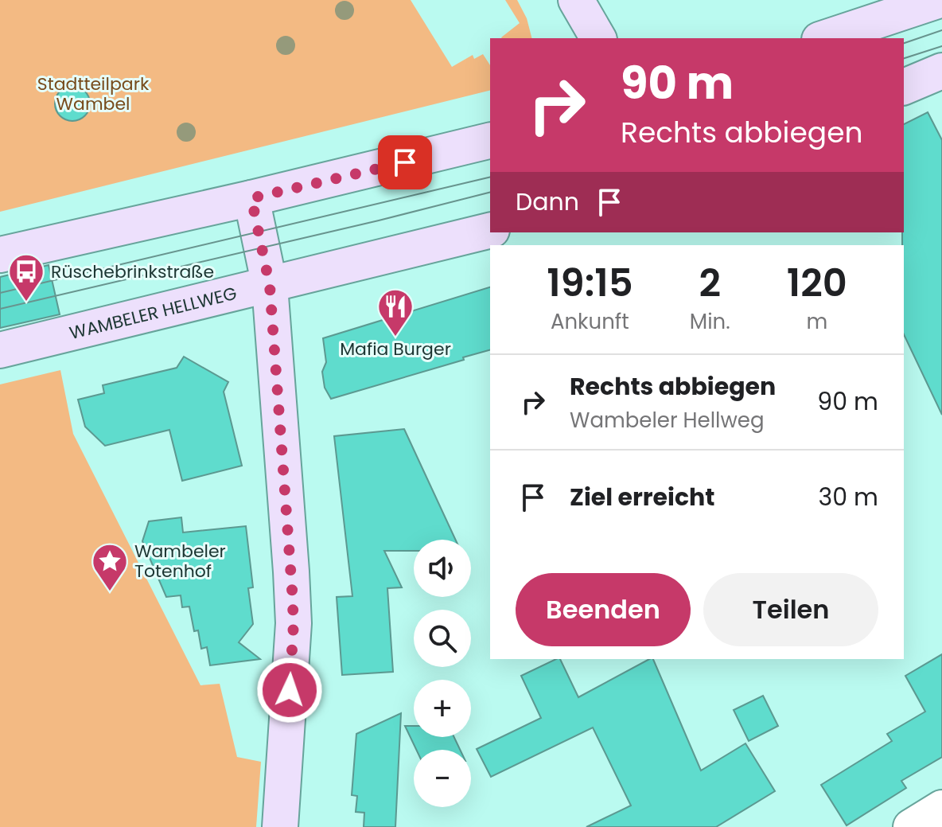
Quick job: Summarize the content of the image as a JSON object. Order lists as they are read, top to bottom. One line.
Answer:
{"streets":{"main road":["WAMBELER HELLWEG"]},"parks":["Stadtteilpark Wambel"],"places":{"bus stop":["Rüschebrinkstraße"],"restaurant":["Mafia Burger"],"place":["Wambeler Totenhof"]},"page":{"turn":["90 m","Rechts abbiegen"],"then":"Dann","eta":["19:15","Ankunft","2","Min.","120","m"],"list":[{"name":"Rechts abbiegen","note":"Wambeler Hellweg","value":"90 m"},{"name":"Ziel erreicht","value":"30 m"}],"map_buttons":["+","−"],"buttons":["Beenden","Teilen"]}}
